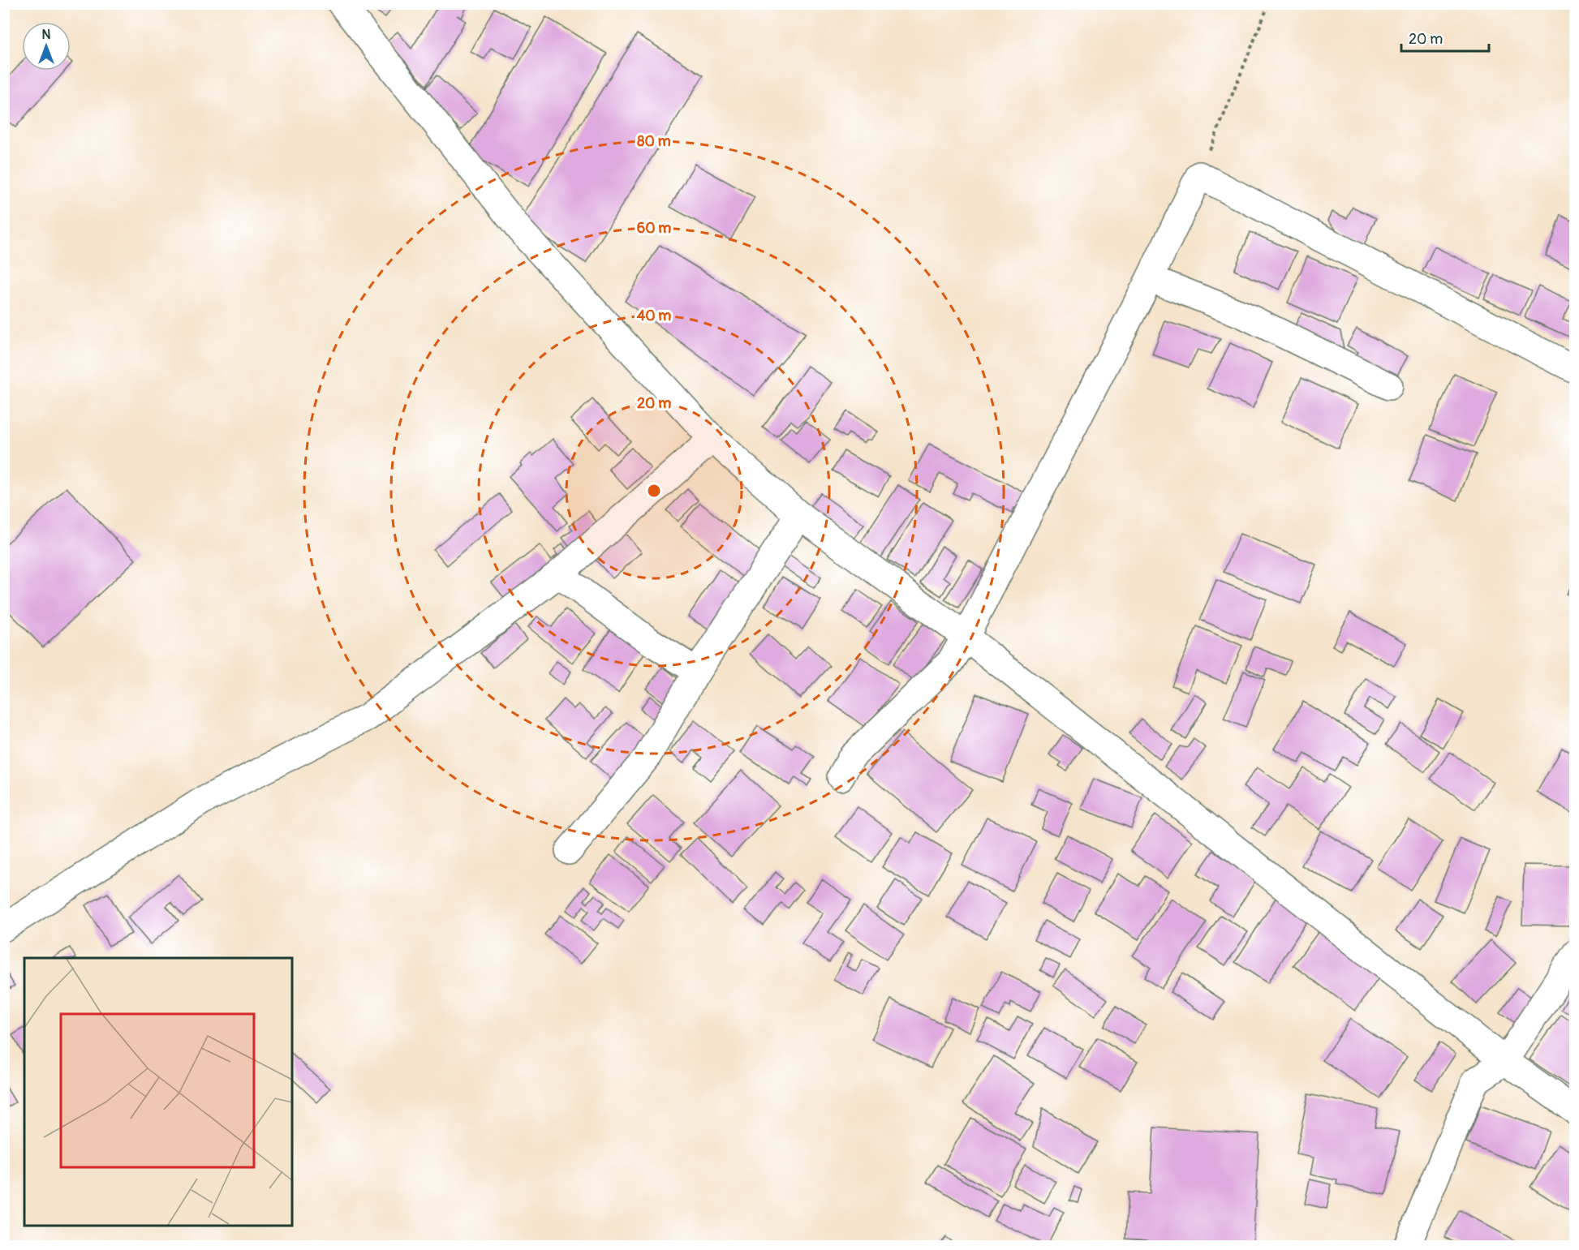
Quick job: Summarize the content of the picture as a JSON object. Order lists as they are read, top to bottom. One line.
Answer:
{"scale_bar":"20 m","north":"top","rings":["80 m","60 m","40 m","20 m"]}
